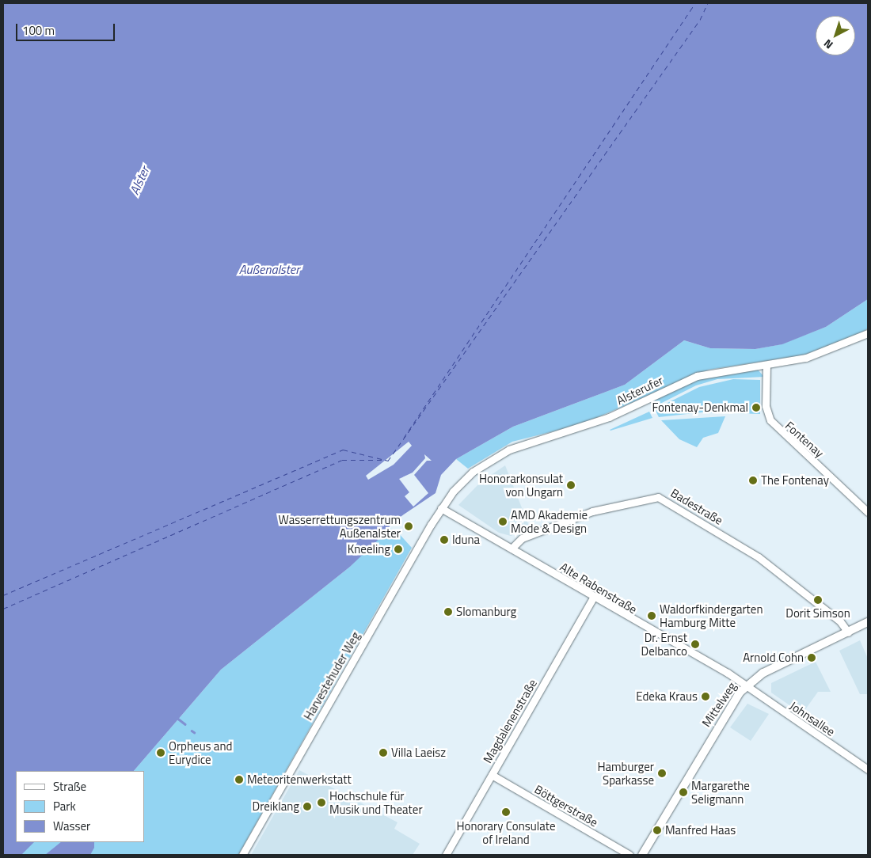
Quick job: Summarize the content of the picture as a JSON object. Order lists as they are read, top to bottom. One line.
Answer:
{"streets":{"street":["Alsterufer","Fontenay","Badestraße","Alte Rabenstraße","Harvestehuder Weg","Mittelweg","Johnsallee","Magdalenenstraße","Böttgerstraße"]},"crossings":[["Alsterufer","Fontenay"],["Alsterufer","Alte Rabenstraße"],["Alsterufer","Harvestehuder Weg"],["Badestraße","Alte Rabenstraße"],["Badestraße","Mittelweg"],["Alte Rabenstraße","Harvestehuder Weg"],["Alte Rabenstraße","Mittelweg"],["Alte Rabenstraße","Johnsallee"],["Alte Rabenstraße","Magdalenenstraße"],["Mittelweg","Johnsallee"],["Magdalenenstraße","Böttgerstraße"]],"water":["Alster","Außenalster"],"places":["Fontenay-Denkmal","The Fontenay","Honorarkonsulat von Ungarn","AMD Akademie Mode & Design","Wasserrettungszentrum Außenalster","Iduna","Kneeling","Dorit Simson","Slomanburg","Waldorfkindergarten Hamburg Mitte","Dr. Ernst Delbanco","Arnold Cohn","Edeka Kraus","Orpheus and Eurydice","Villa Laeisz","Hamburger Sparkasse","Meteoritenwerkstatt","Margarethe Seligmann","Hochschule für Musik und Theater","Dreiklang","Honorary Consulate of Ireland","Manfred Haas"],"legend":["Straße","Park","Wasser"],"scale_bar":"100 m","north":"bottom left"}
